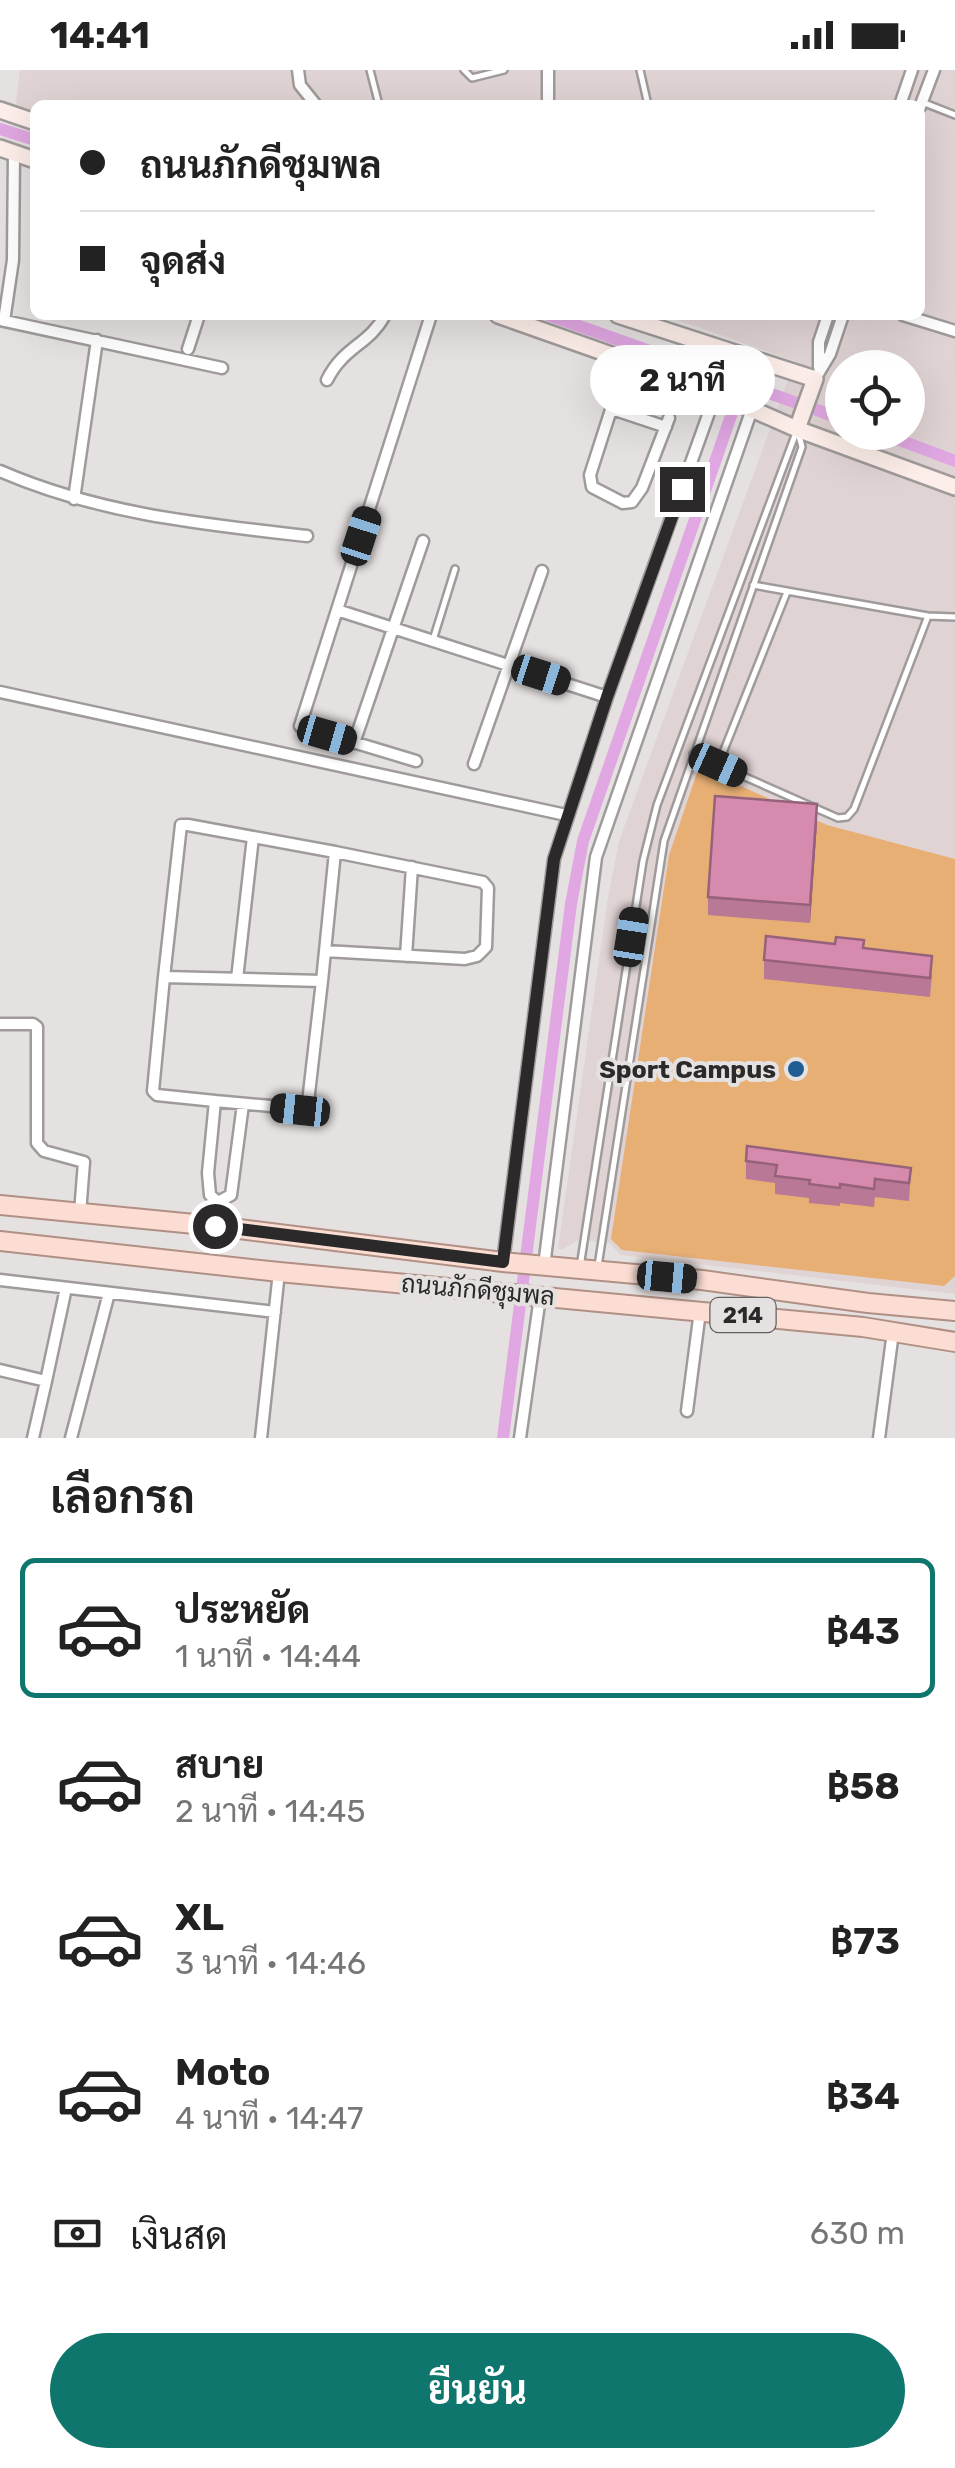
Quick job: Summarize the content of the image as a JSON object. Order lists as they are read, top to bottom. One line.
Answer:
{"streets":{"main road":["ถนนภักดีชุมพล","214"]},"places":["Sport Campus"],"page":{"status":"14:41","banner":["ถนนภักดีชุมพล","จุดส่ง"],"bubble":"2 นาที","heading":"เลือกรถ","list":[{"name":"ประหยัด","note":"1 นาที · 14:44","value":"฿43"},{"name":"สบาย","note":"2 นาที · 14:45","value":"฿58"},{"name":"XL","note":"3 นาที · 14:46","value":"฿73"},{"name":"Moto","note":"4 นาที · 14:47","value":"฿34"}],"pay":["เงินสด","630 m"],"buttons":"ยืนยัน"}}
